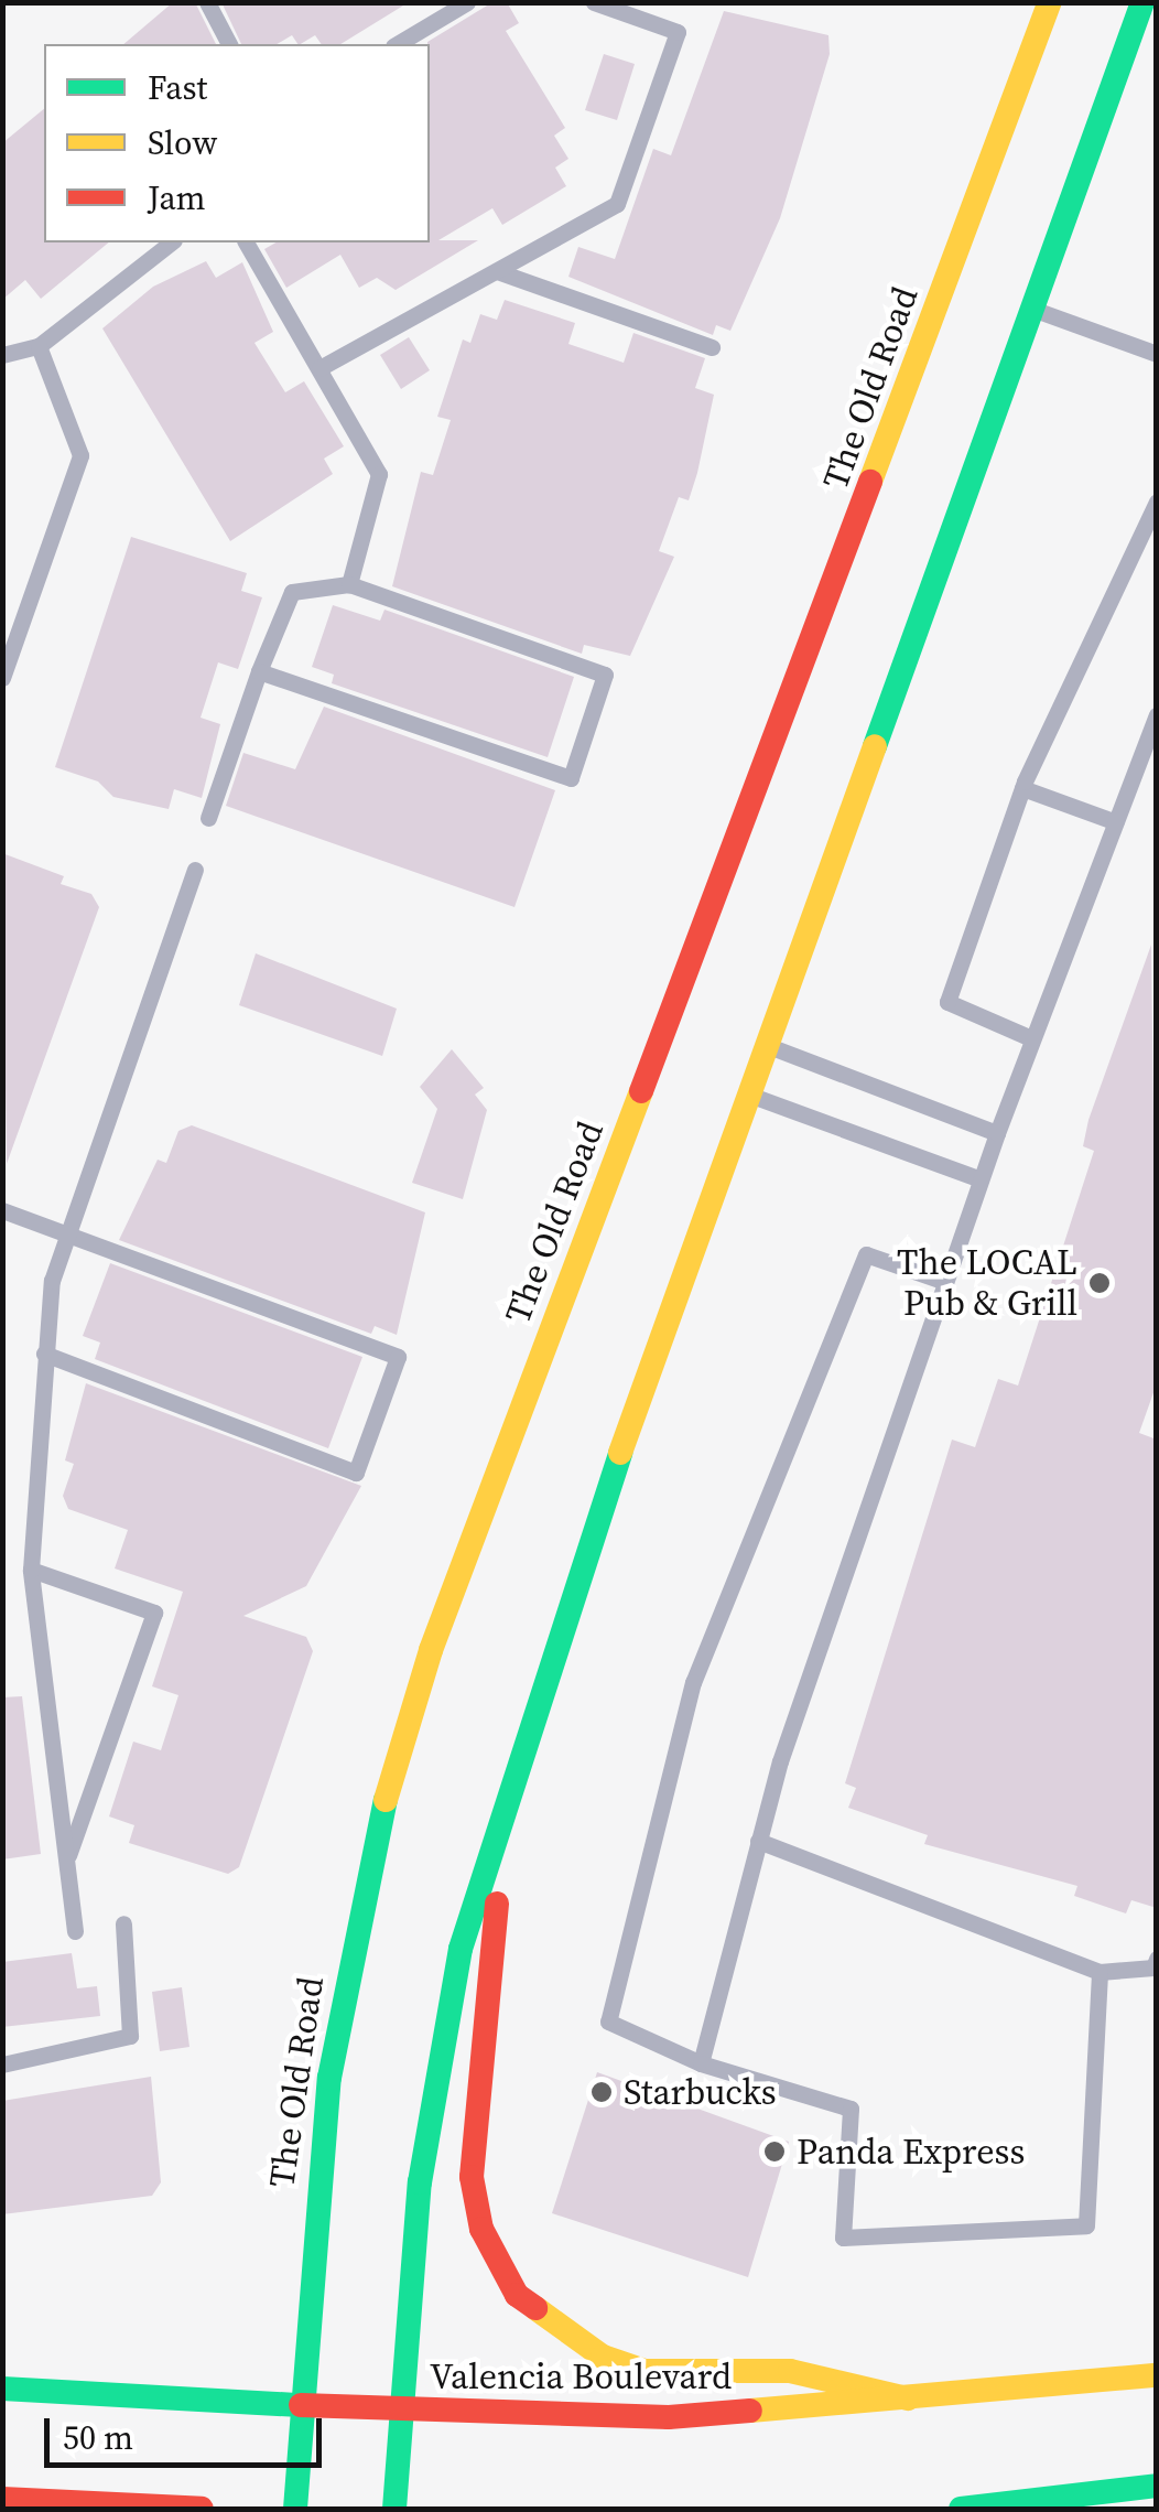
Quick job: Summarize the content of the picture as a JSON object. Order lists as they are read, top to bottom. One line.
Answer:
{"streets":{"main road":["The Old Road","Valencia Boulevard"]},"crossings":[["The Old Road","Valencia Boulevard"]],"places":["The LOCAL Pub & Grill","Starbucks","Panda Express"],"legend":["Fast","Slow","Jam"],"scale_bar":"50 m"}
